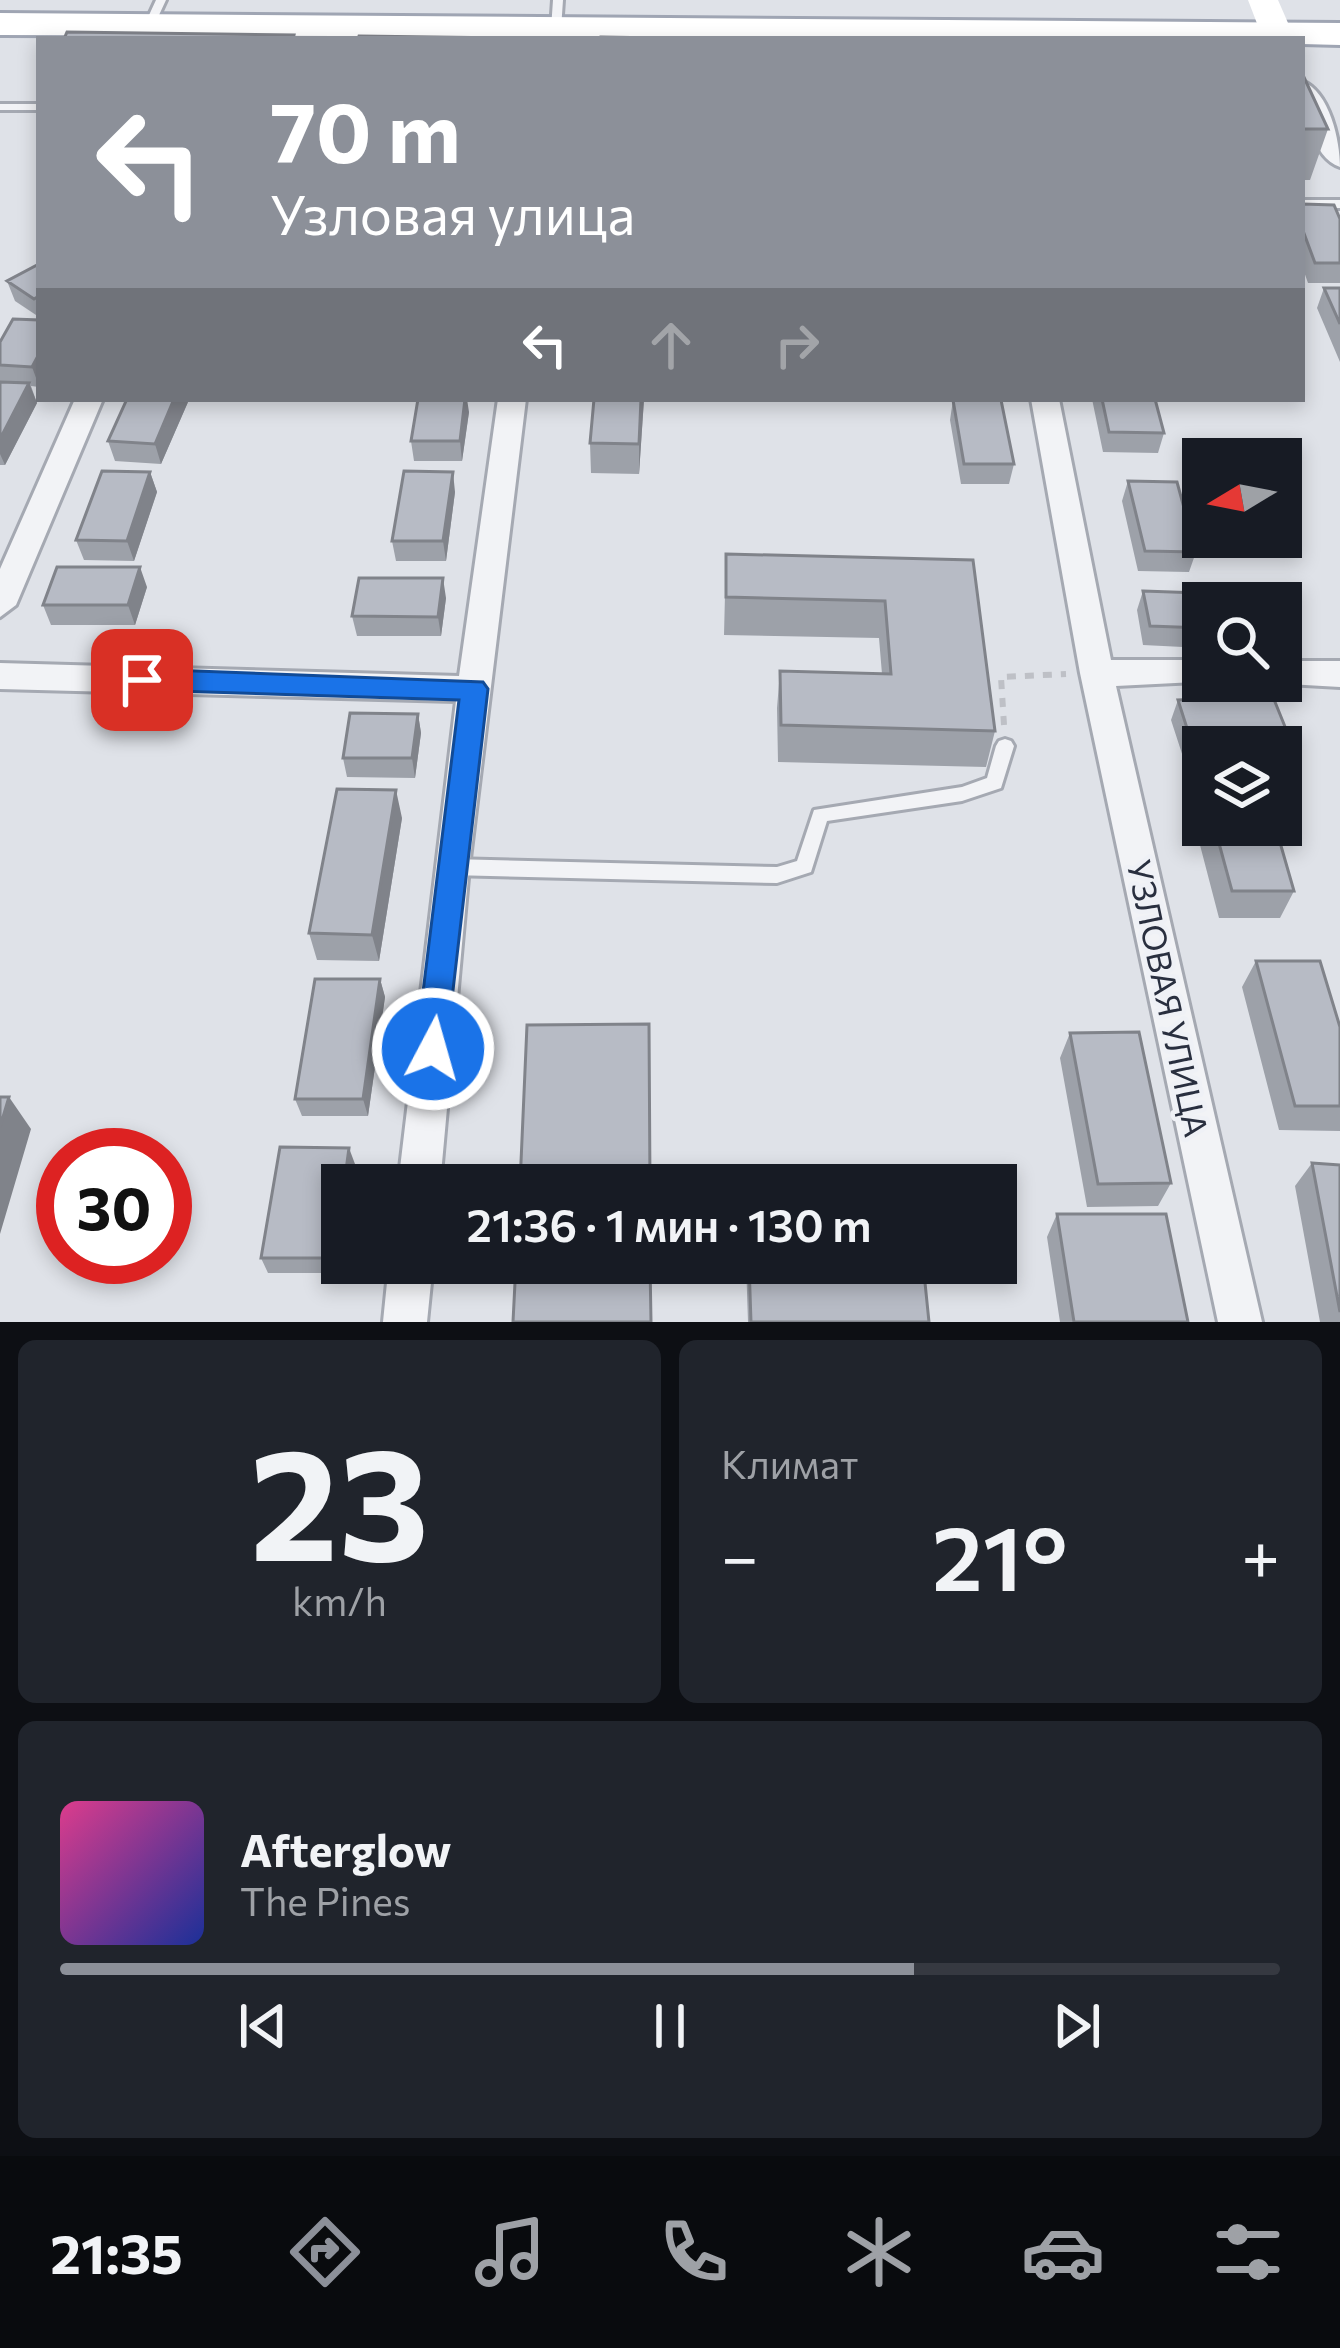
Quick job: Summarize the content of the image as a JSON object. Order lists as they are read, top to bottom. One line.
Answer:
{"streets":{"street":["УЗЛОВАЯ УЛИЦА"]},"north":"left","page":{"turn":["70 m","Узловая улица"],"limit":"30","trip":"21:36 · 1 мин · 130 m","tile":[["23","km/h"],"Климат"],"heat":["−","21°","+"],"song":["Afterglow","The Pines"],"tabs":"21:35"}}
